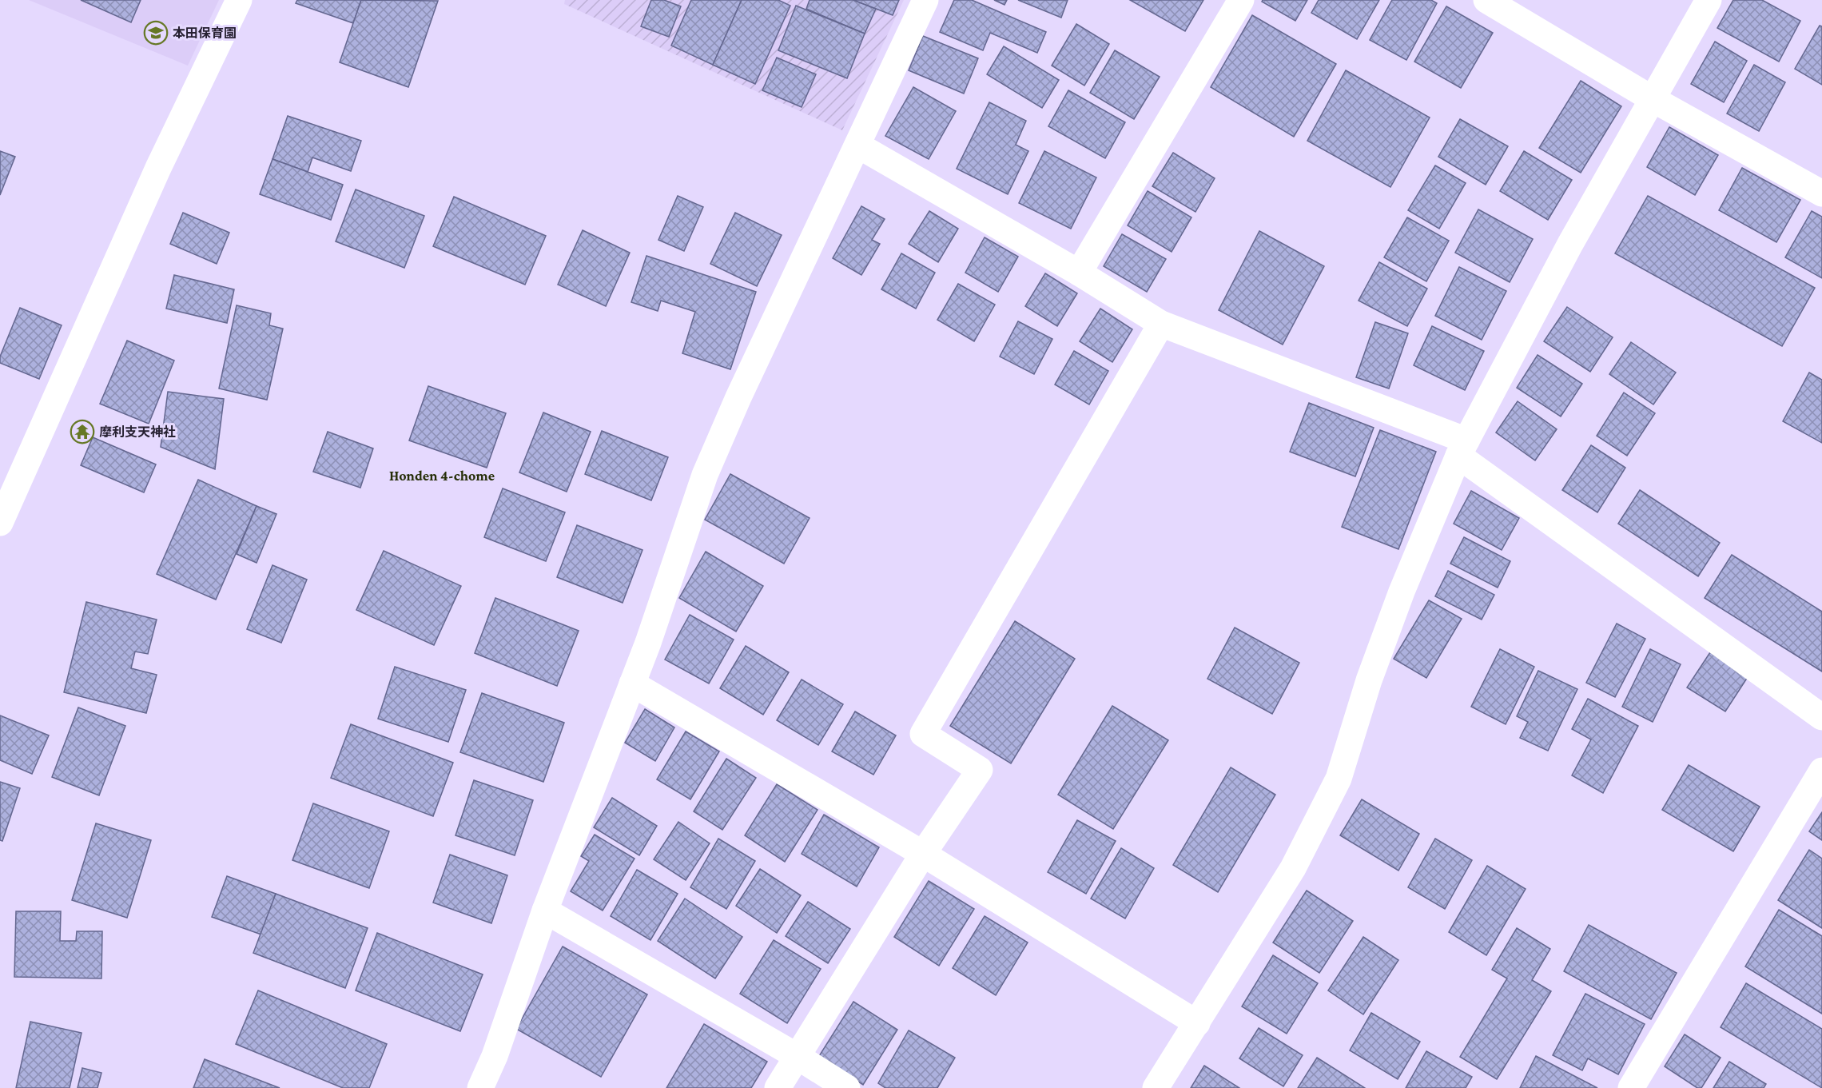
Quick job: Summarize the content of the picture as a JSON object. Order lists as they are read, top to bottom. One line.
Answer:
{"districts":["Honden 4-chome"],"places":{"school or university":["本田保育園"],"temple":["摩利支天神社"]}}
